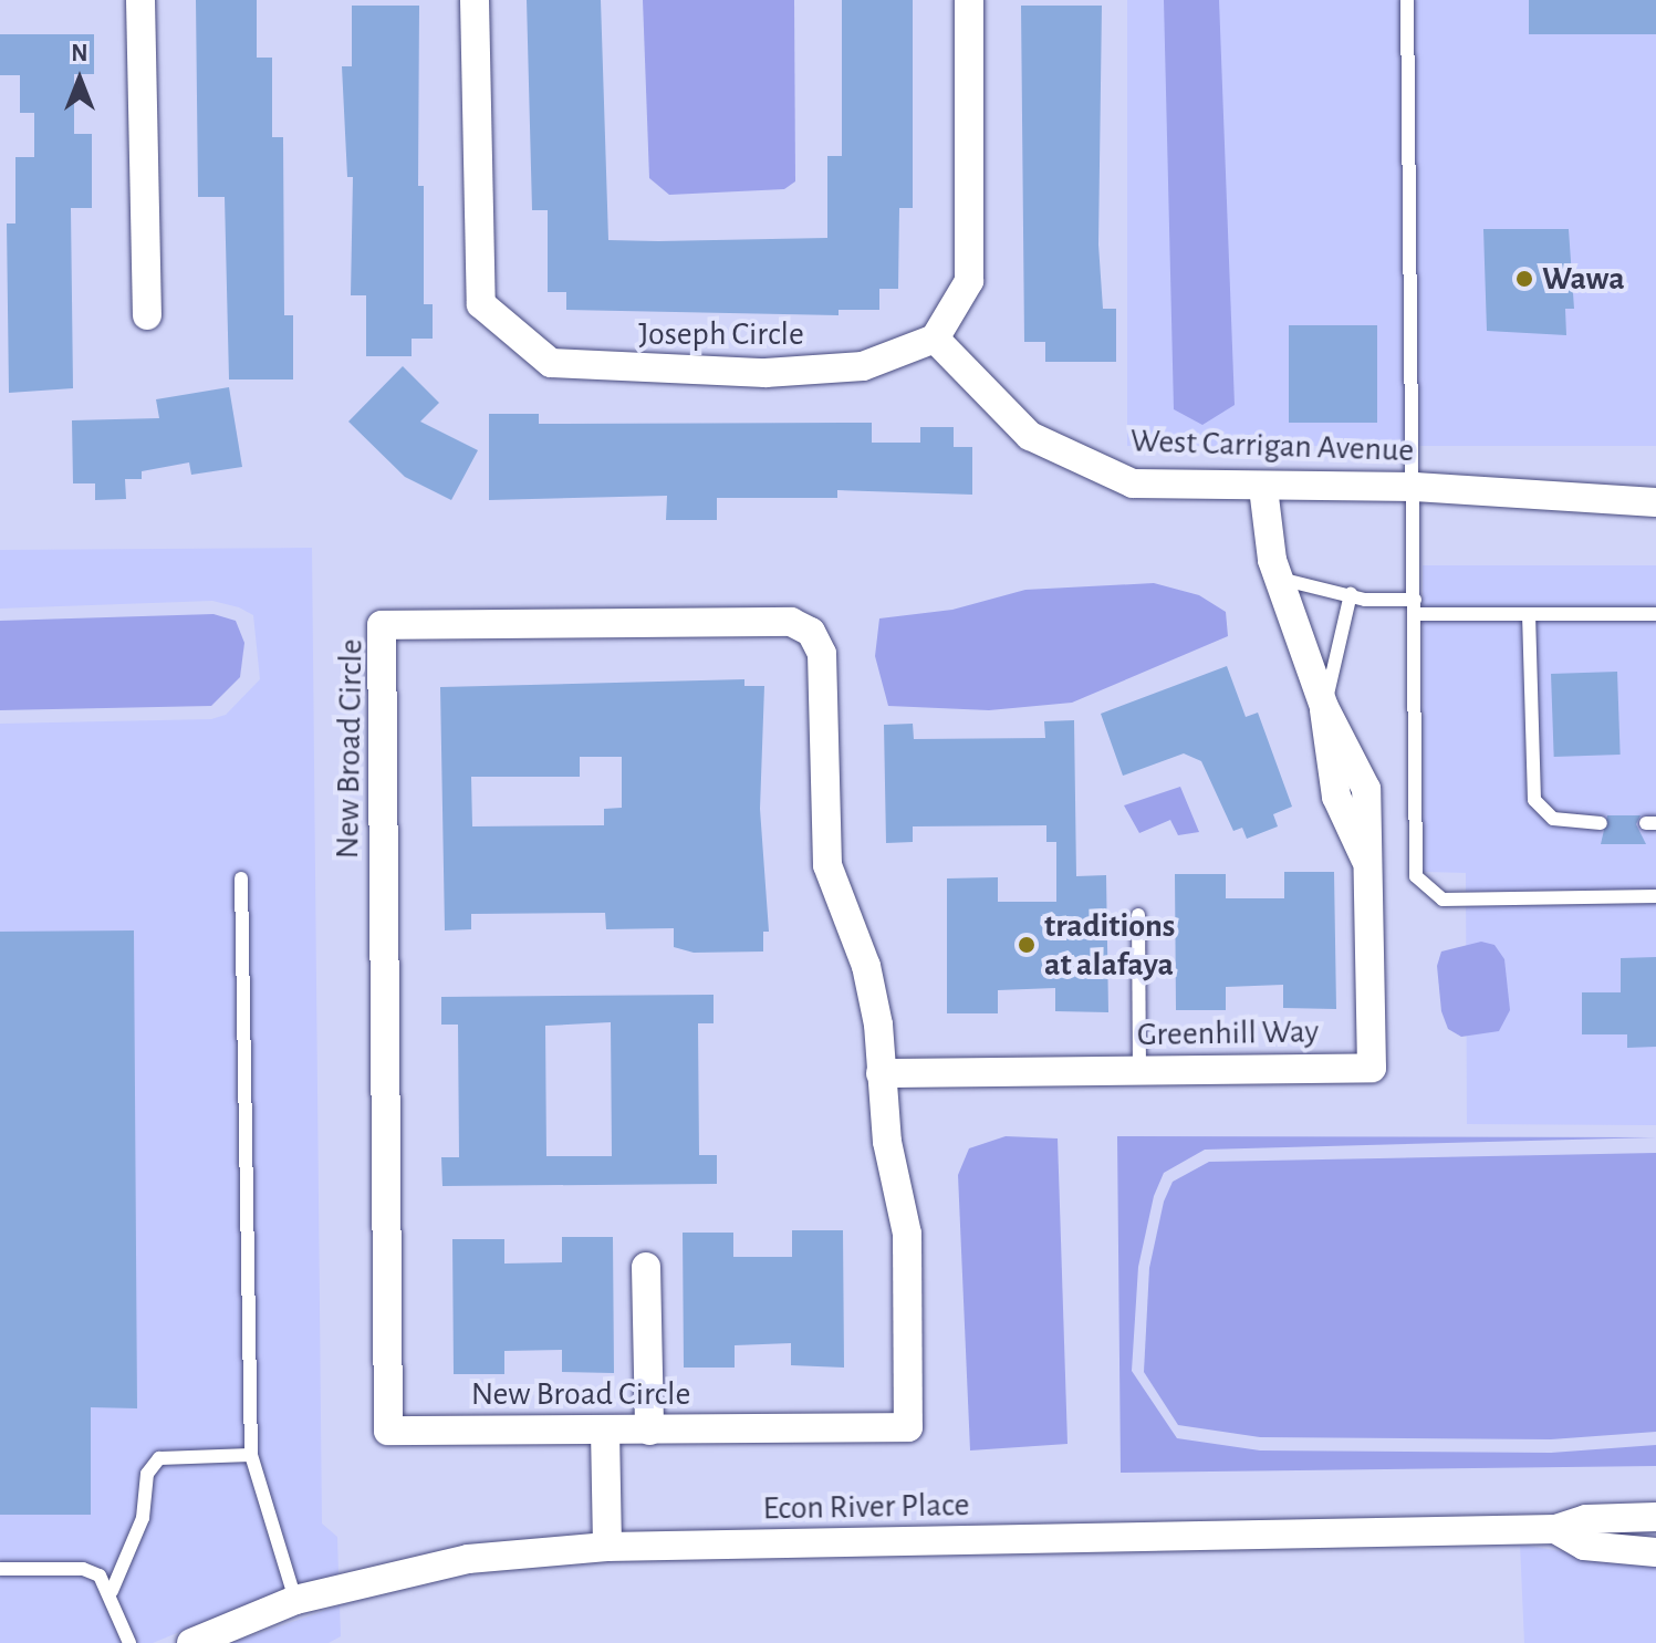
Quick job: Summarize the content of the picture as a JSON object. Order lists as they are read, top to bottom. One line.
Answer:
{"streets":{"street":["Joseph Circle","West Carrigan Avenue","New Broad Circle","Greenhill Way","Econ River Place"]},"crossings":[["Joseph Circle","West Carrigan Avenue"],["West Carrigan Avenue","Greenhill Way"],["New Broad Circle","Greenhill Way"]],"places":["Wawa","traditions at alafaya"],"north":"top"}
